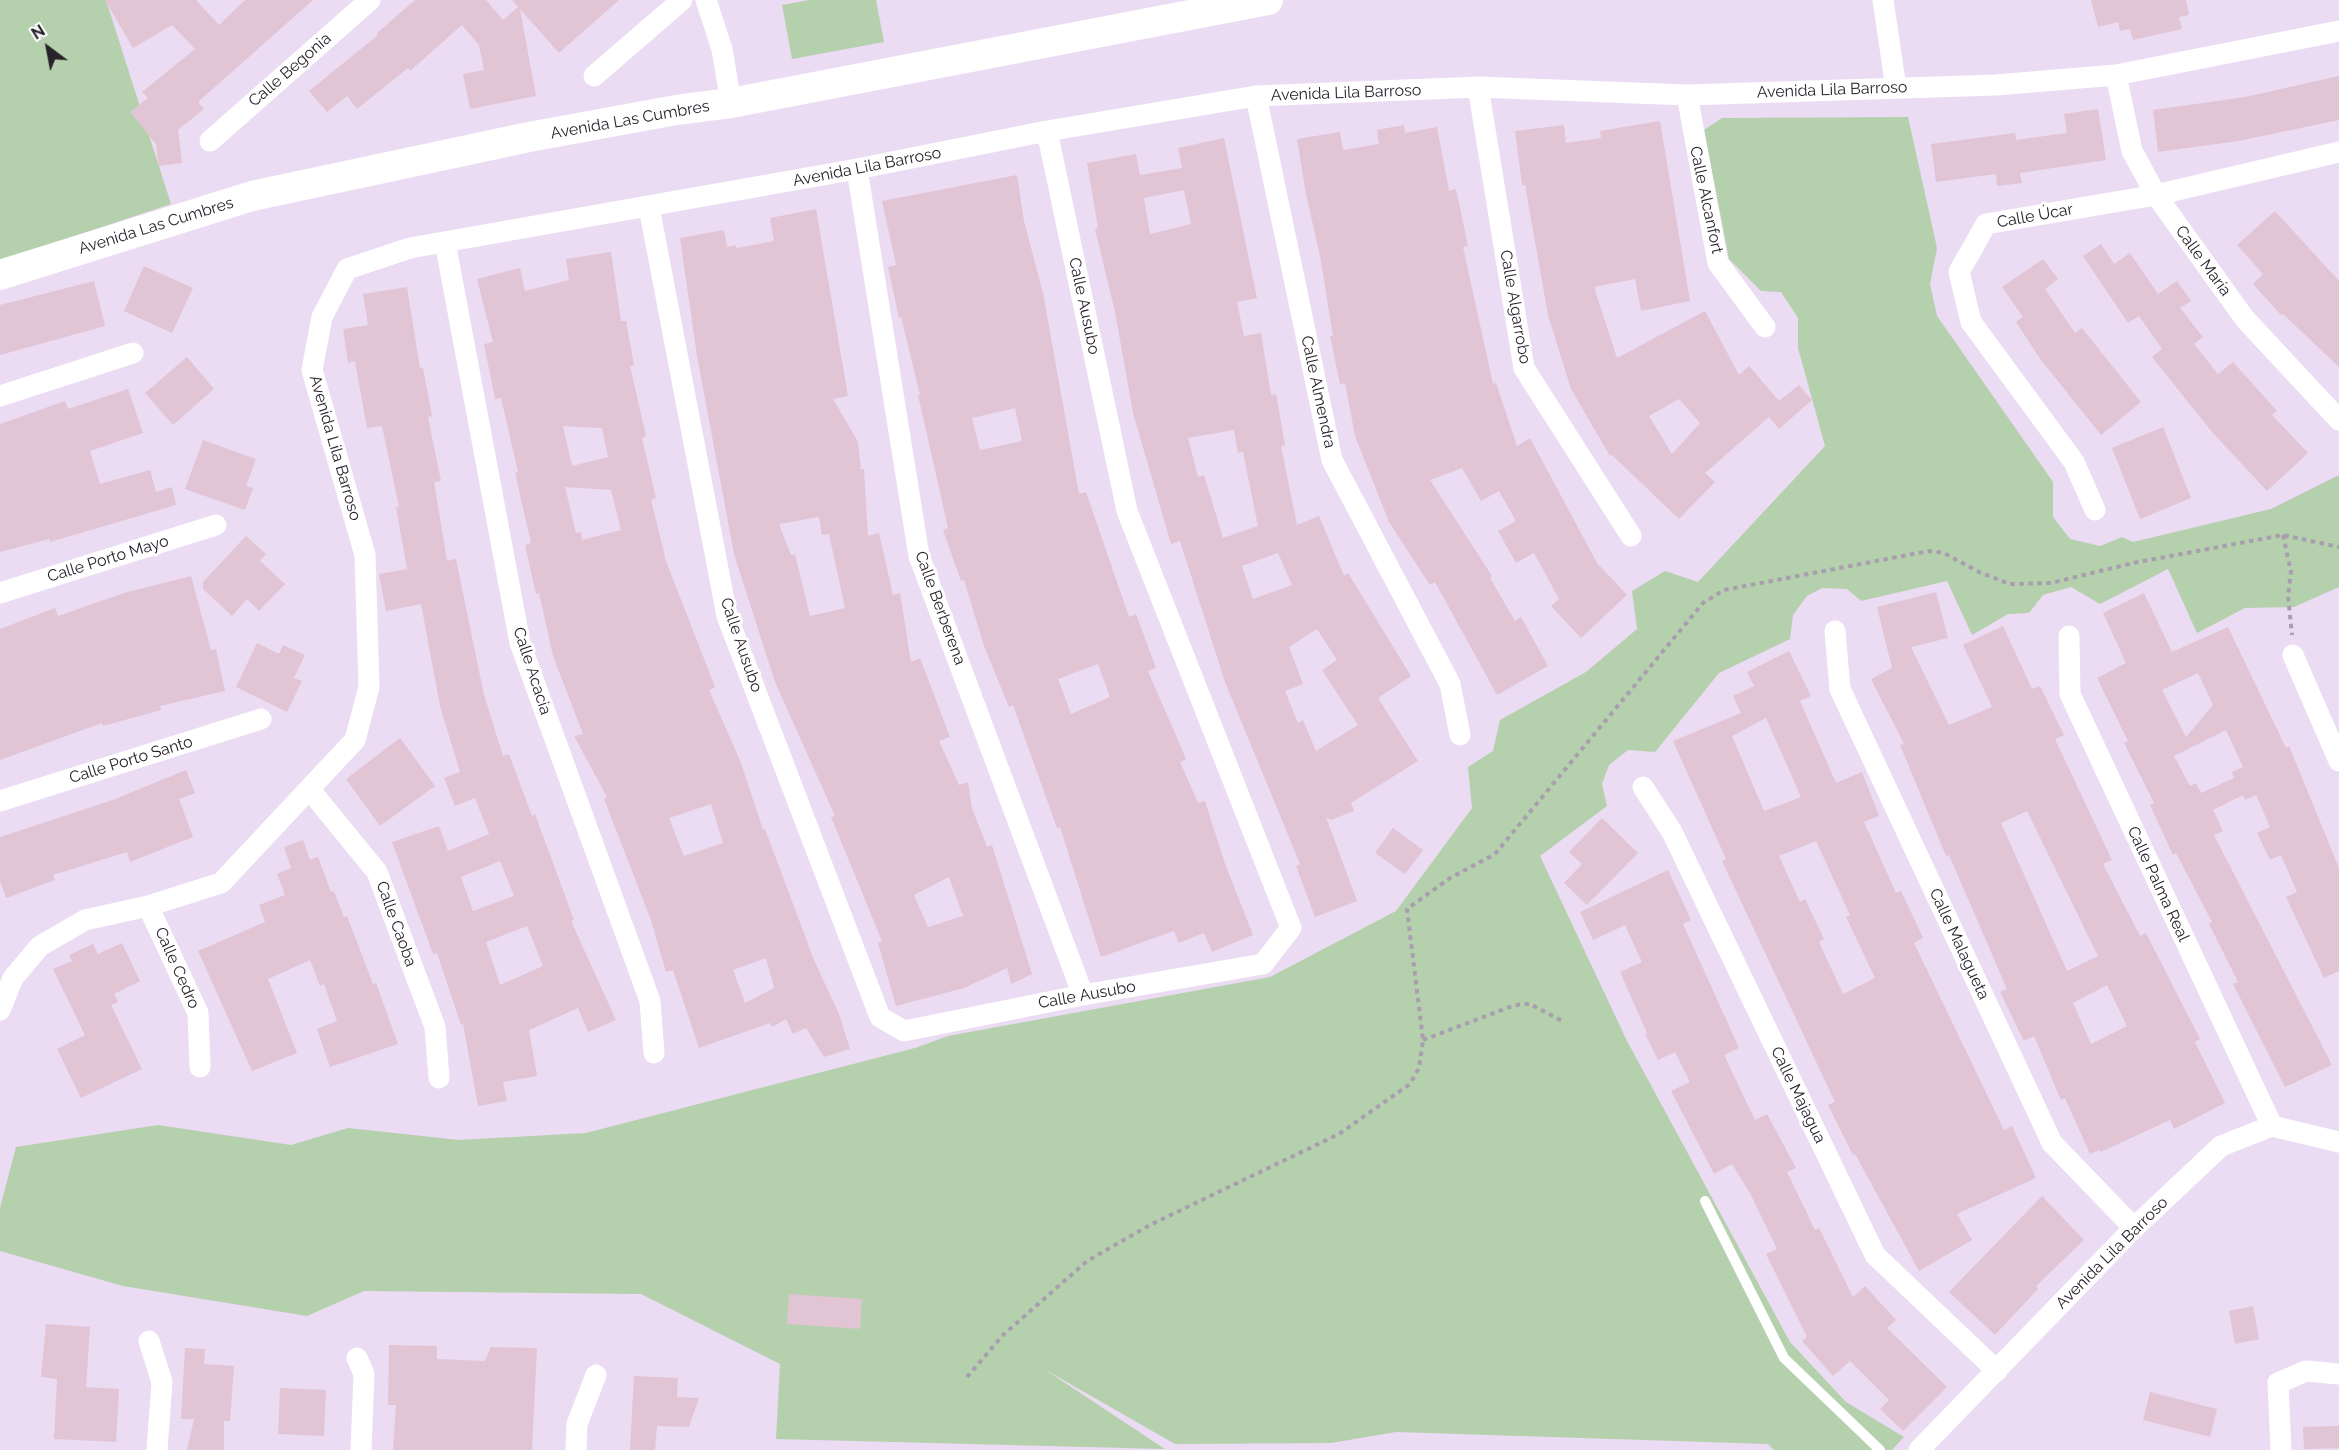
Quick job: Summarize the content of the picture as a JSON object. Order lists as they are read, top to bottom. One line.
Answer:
{"streets":{"street":["Calle Begonia","Avenida Lila Barroso","Avenida Las Cumbres","Calle Alcanfort","Calle Úcar","Calle María","Calle Ausubo","Calle Algarrobo","Calle Almendra","Calle Porto Mayo","Calle Berberena","Calle Acacia","Calle Porto Santo","Calle Palma Real","Calle Caoba","Calle Malagueta","Calle Cedro","Calle Majagua"]},"crossings":[["Avenida Lila Barroso","Calle Alcanfort"],["Avenida Lila Barroso","Calle María"],["Avenida Lila Barroso","Calle Ausubo"],["Avenida Lila Barroso","Calle Algarrobo"],["Avenida Lila Barroso","Calle Almendra"],["Avenida Lila Barroso","Calle Berberena"],["Avenida Lila Barroso","Calle Acacia"],["Avenida Lila Barroso","Calle Palma Real"],["Avenida Lila Barroso","Calle Caoba"],["Avenida Lila Barroso","Calle Malagueta"],["Avenida Lila Barroso","Calle Cedro"],["Avenida Lila Barroso","Calle Majagua"],["Calle Úcar","Calle María"],["Calle Ausubo","Calle Berberena"]],"north":"top left"}
